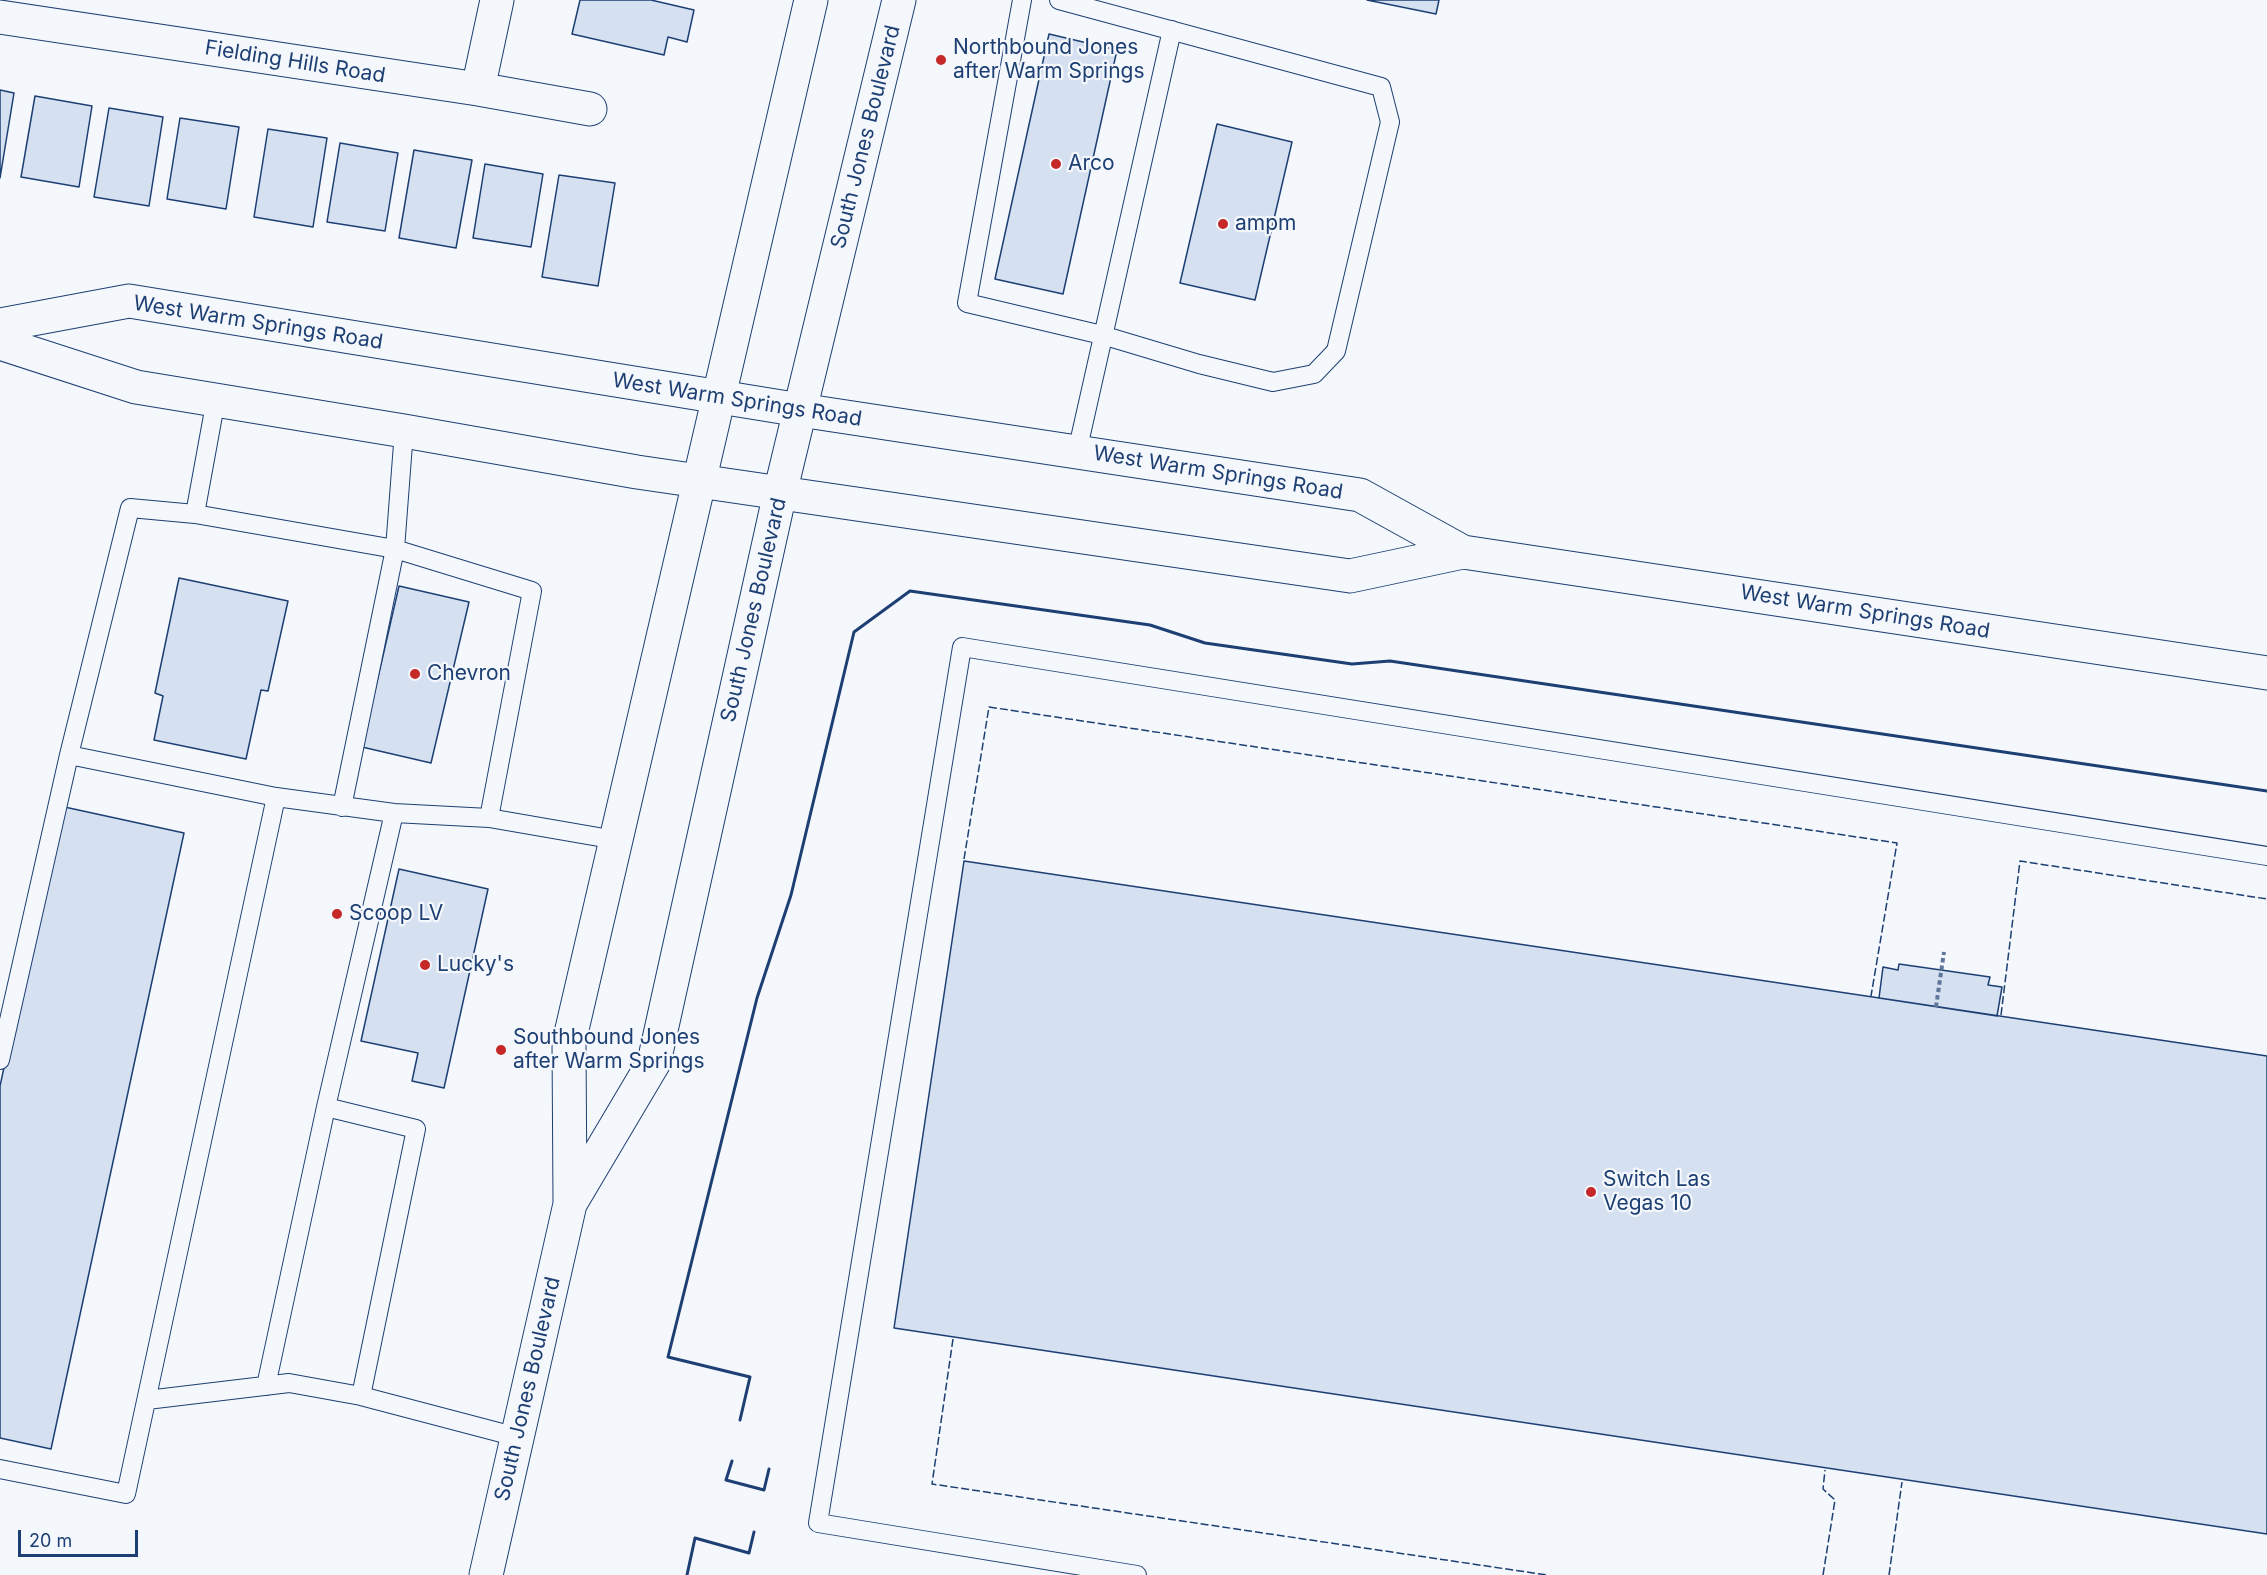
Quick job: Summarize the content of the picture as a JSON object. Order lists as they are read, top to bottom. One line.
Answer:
{"streets":{"main road":["Fielding Hills Road","South Jones Boulevard","West Warm Springs Road"]},"crossings":[["South Jones Boulevard","West Warm Springs Road"]],"places":["Northbound Jones after Warm Springs","Arco","ampm","Chevron","Scoop LV","Lucky's","Southbound Jones after Warm Springs","Switch Las Vegas 10"],"scale_bar":"20 m"}
